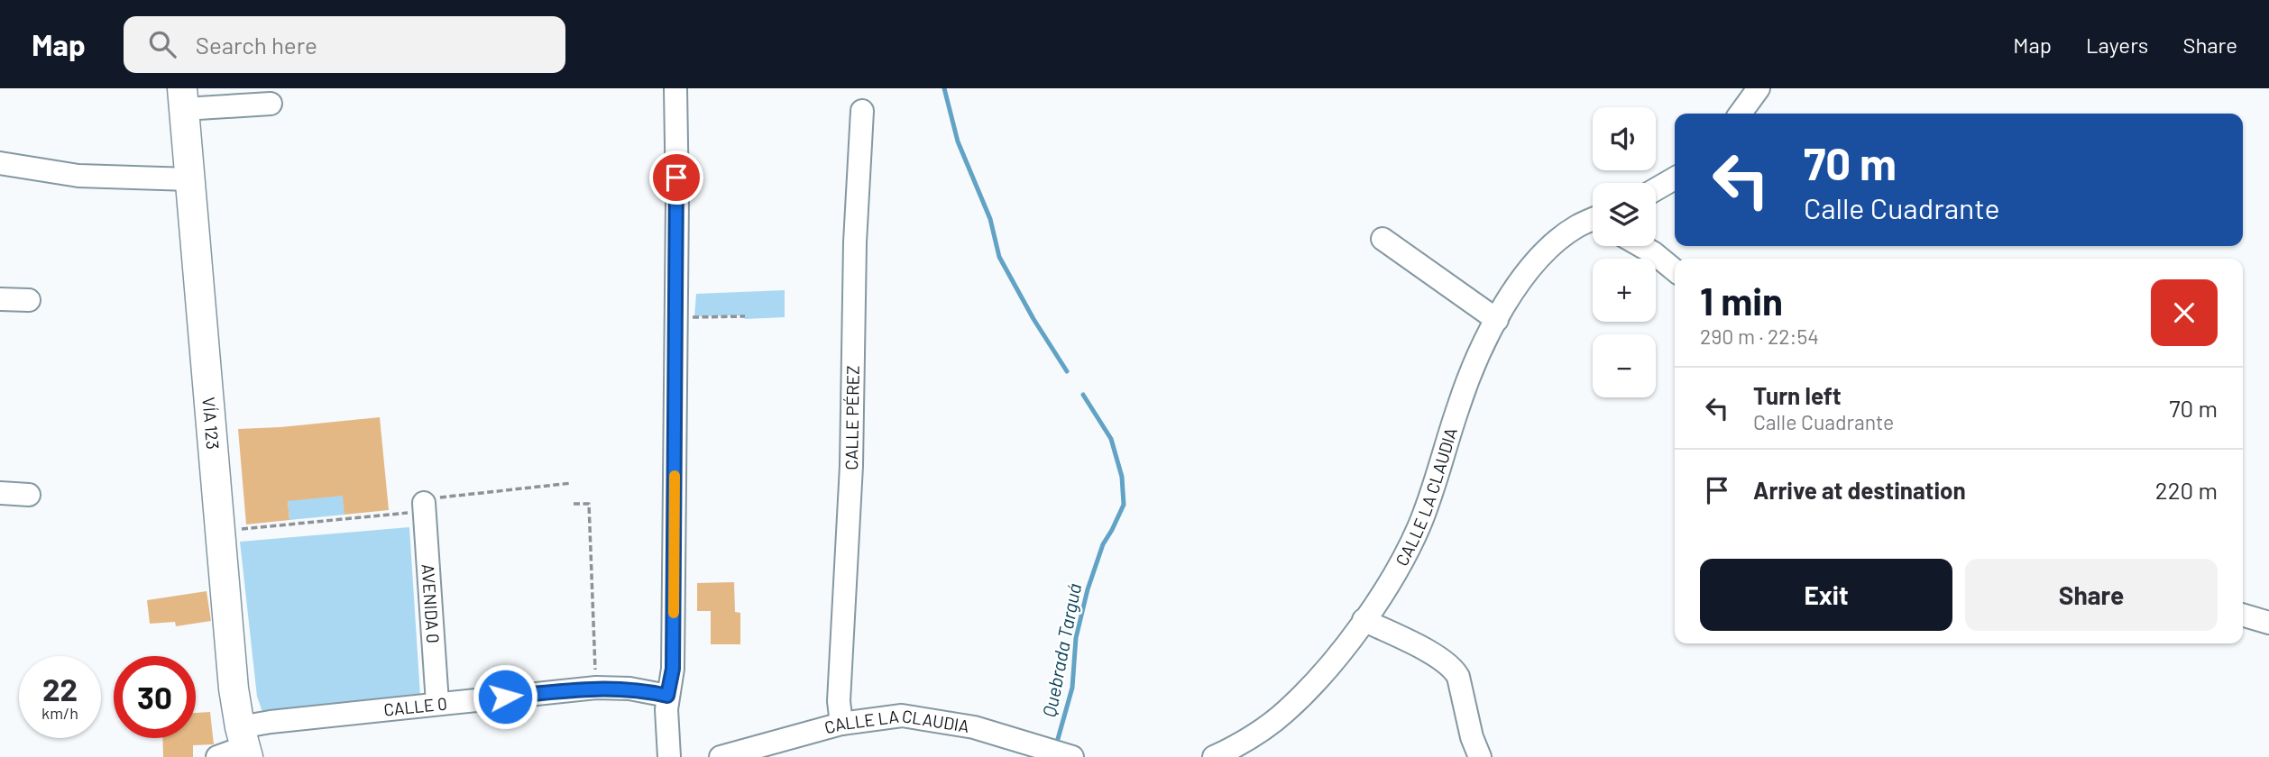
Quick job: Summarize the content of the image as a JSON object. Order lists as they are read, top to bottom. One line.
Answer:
{"streets":{"main road":["VÍA 123"],"street":["CALLE PÉREZ","CALLE LA CLAUDIA","AVENIDA 0","CALLE 0"]},"crossings":[["CALLE PÉREZ","CALLE LA CLAUDIA"],["VÍA 123","CALLE 0"],["AVENIDA 0","CALLE 0"]],"water":["Quebrada Targuá"],"page":{"header":"Map","search":"Search here","nav":["Map","Layers","Share"],"map_buttons":["+","−"],"turn":["70 m","Calle Cuadrante"],"heading":["1 min","290 m · 22:54"],"list":[{"name":"Turn left","note":"Calle Cuadrante","value":"70 m"},{"name":"Arrive at destination","value":"220 m"}],"buttons":["Exit","Share"],"speed":"22 km/h","limit":"30"}}
